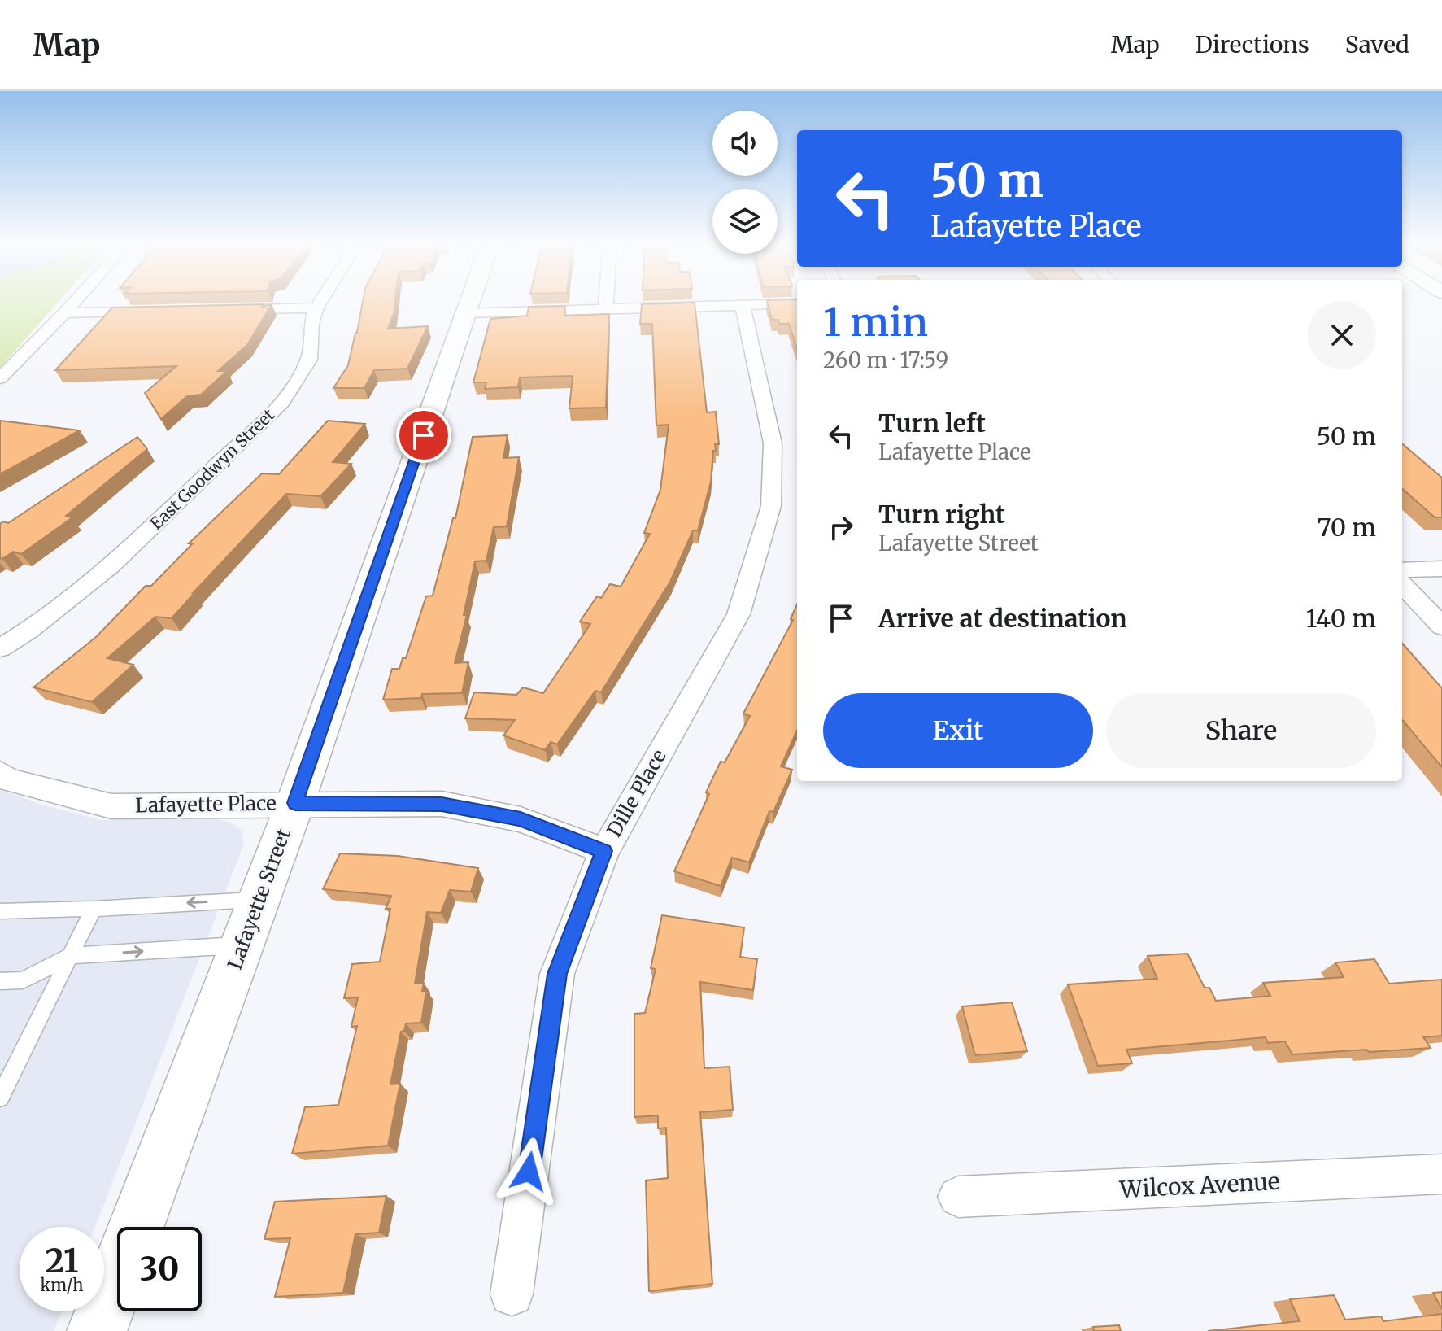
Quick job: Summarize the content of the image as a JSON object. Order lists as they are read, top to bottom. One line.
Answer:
{"streets":{"street":["East Goodwyn Street","Dille Place","Lafayette Place","Lafayette Street","Wilcox Avenue"]},"crossings":[["Dille Place","Lafayette Place"],["Lafayette Place","Lafayette Street"]],"page":{"header":"Map","nav":["Map","Directions","Saved"],"turn":["50 m","Lafayette Place"],"heading":["1 min","260 m · 17:59"],"list":[{"name":"Turn left","note":"Lafayette Place","value":"50 m"},{"name":"Turn right","note":"Lafayette Street","value":"70 m"},{"name":"Arrive at destination","value":"140 m"}],"buttons":["Exit","Share"],"speed":"21 km/h","limit":"30"}}
